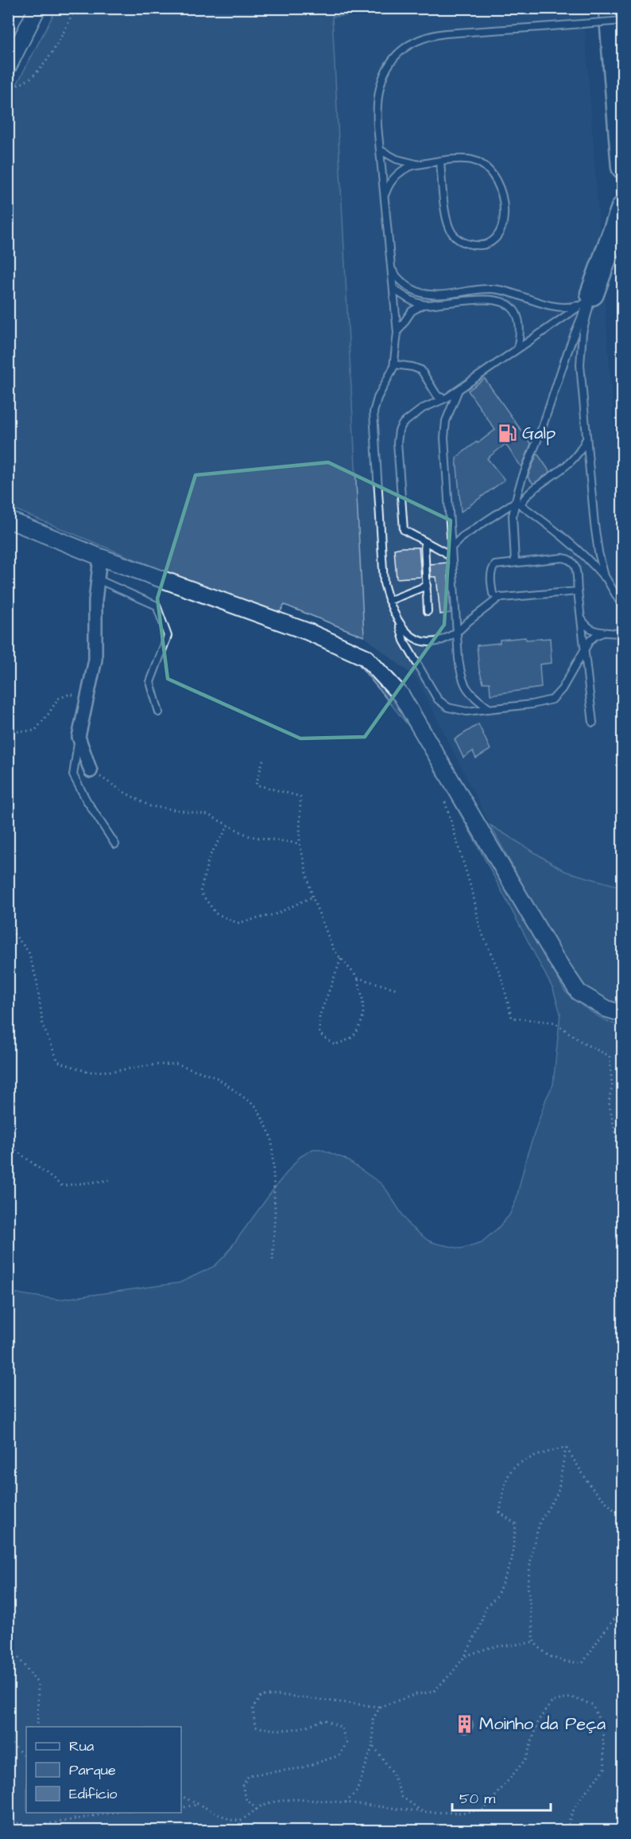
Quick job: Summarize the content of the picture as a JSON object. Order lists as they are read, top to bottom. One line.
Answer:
{"places":{"fuel station":["Galp"],"building":["Moinho da Peça"]},"legend":["Rua","Parque","Edifício"],"scale_bar":"50 m"}
